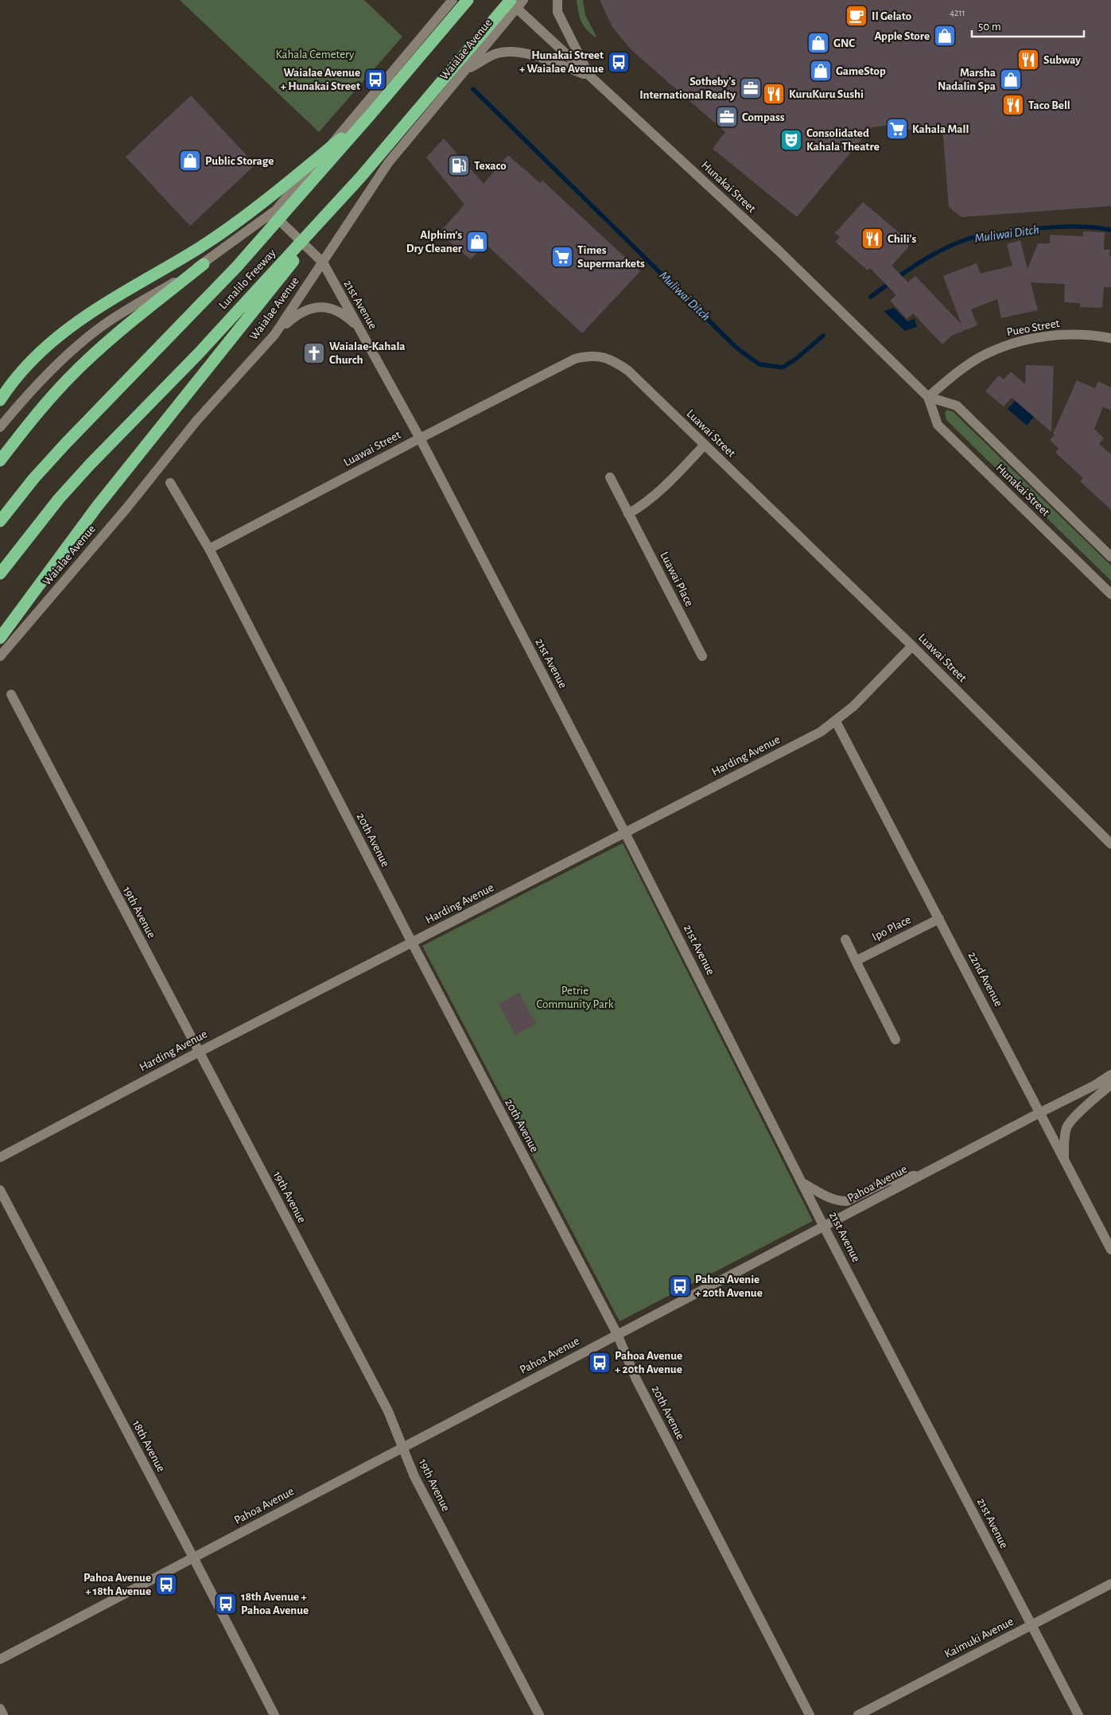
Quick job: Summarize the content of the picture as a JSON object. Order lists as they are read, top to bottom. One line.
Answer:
{"streets":{"highway":["Lunalilo Freeway"],"street":["Waialae Avenue","Hunakai Street","21st Avenue","Pueo Street","Luawai Street","Luawai Place","Harding Avenue","20th Avenue","19th Avenue","Ipo Place","22nd Avenue","Pahoa Avenue","18th Avenue","Kaimuki Avenue"]},"crossings":[["Waialae Avenue","Hunakai Street"],["Waialae Avenue","Lunalilo Freeway"],["Waialae Avenue","21st Avenue"],["Hunakai Street","Lunalilo Freeway"],["Hunakai Street","Pueo Street"],["21st Avenue","Luawai Street"],["21st Avenue","Harding Avenue"],["21st Avenue","Pahoa Avenue"],["21st Avenue","Kaimuki Avenue"],["Luawai Street","Harding Avenue"],["Luawai Street","20th Avenue"],["Harding Avenue","20th Avenue"],["Harding Avenue","19th Avenue"],["Harding Avenue","22nd Avenue"],["20th Avenue","Pahoa Avenue"],["19th Avenue","Pahoa Avenue"],["Ipo Place","22nd Avenue"],["22nd Avenue","Pahoa Avenue"],["Pahoa Avenue","18th Avenue"]],"water":["Muliwai Ditch"],"parks":["Kahala Cemetery","Petrie Community Park"],"places":{"cafe":["Il Gelato"],"shop":["Apple Store","GNC","GameStop","Marsha Nadalin Spa","Public Storage","Alphim’s Dry Cleaner"],"restaurant":["Subway","KuruKuru Sushi","Taco Bell","Chili's"],"bus stop":["Hunakai Street + Waialae Avenue","Waialae Avenue + Hunakai Street","Pahoa Avenie + 20th Avenue","Pahoa Avenue + 20th Avenue","Pahoa Avenue + 18th Avenue","18th Avenue + Pahoa Avenue"],"office":["Sotheby's International Realty","Compass"],"supermarket":["Kahala Mall","Times Supermarkets"],"theatre":["Consolidated Kahala Theatre"],"fuel station":["Texaco"],"church":["Waialae-Kahala Church"]},"house_numbers":["4211"],"scale_bar":"50 m"}
